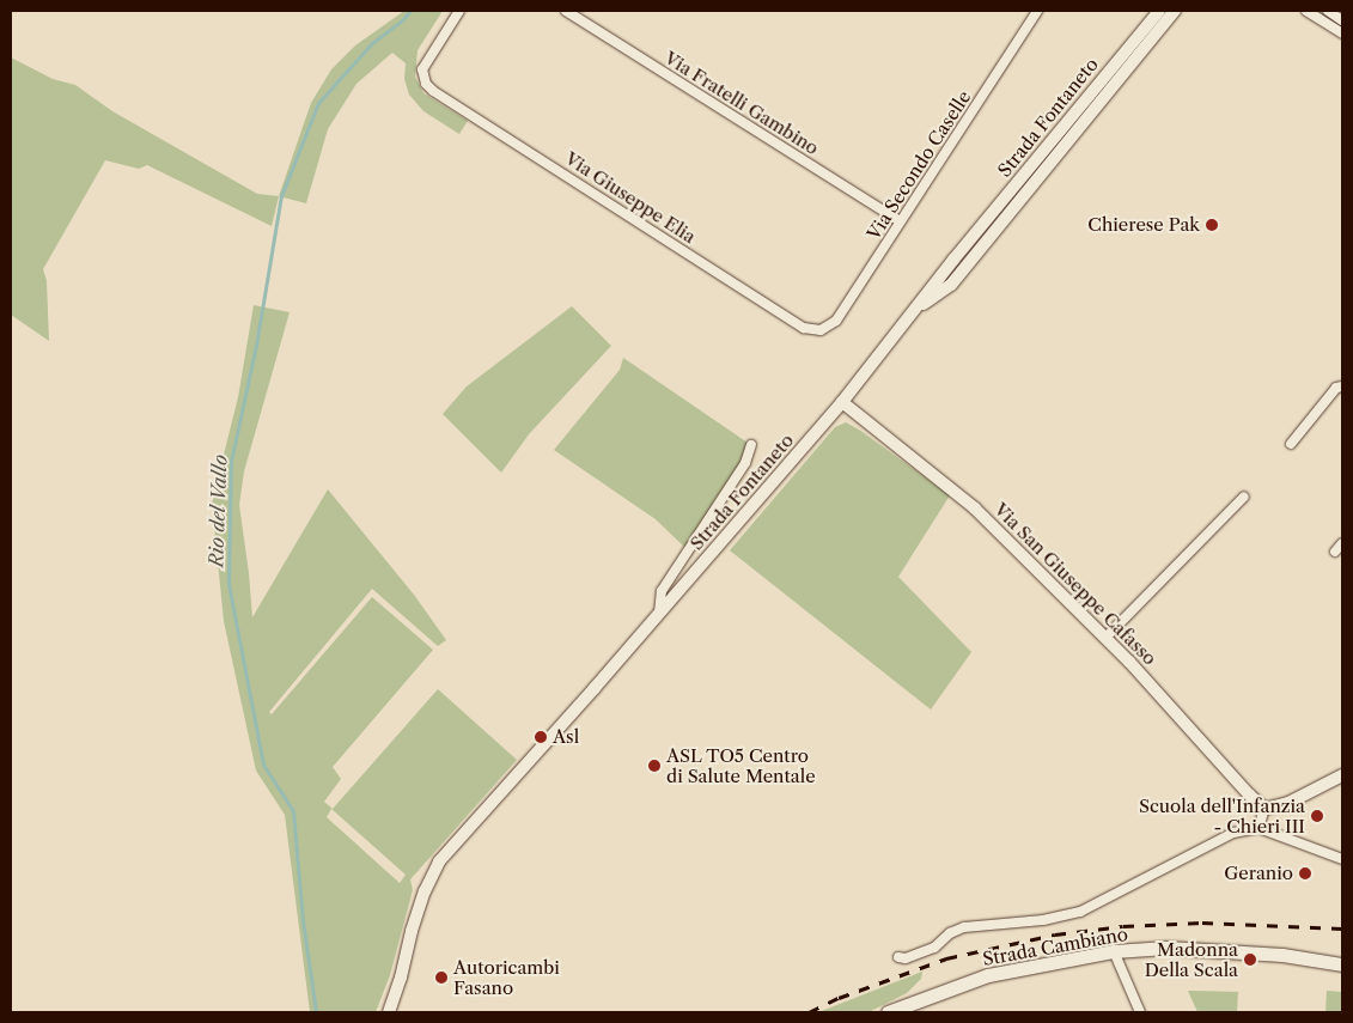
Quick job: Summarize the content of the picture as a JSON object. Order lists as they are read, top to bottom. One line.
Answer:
{"streets":{"main road":["Strada Cambiano"],"street":["Via Fratelli Gambino","Strada Fontaneto","Via Secondo Caselle","Via Giuseppe Elia","Via San Giuseppe Cafasso"]},"crossings":[["Via Fratelli Gambino","Via Secondo Caselle"],["Strada Fontaneto","Via San Giuseppe Cafasso"],["Via Secondo Caselle","Via Giuseppe Elia"]],"water":["Rio del Vallo"],"places":["Chierese Pak","Asl","ASL TO5 Centro di Salute Mentale","Scuola dell'Infanzia - Chieri III","Geranio","Madonna Della Scala","Autoricambi Fasano"]}
